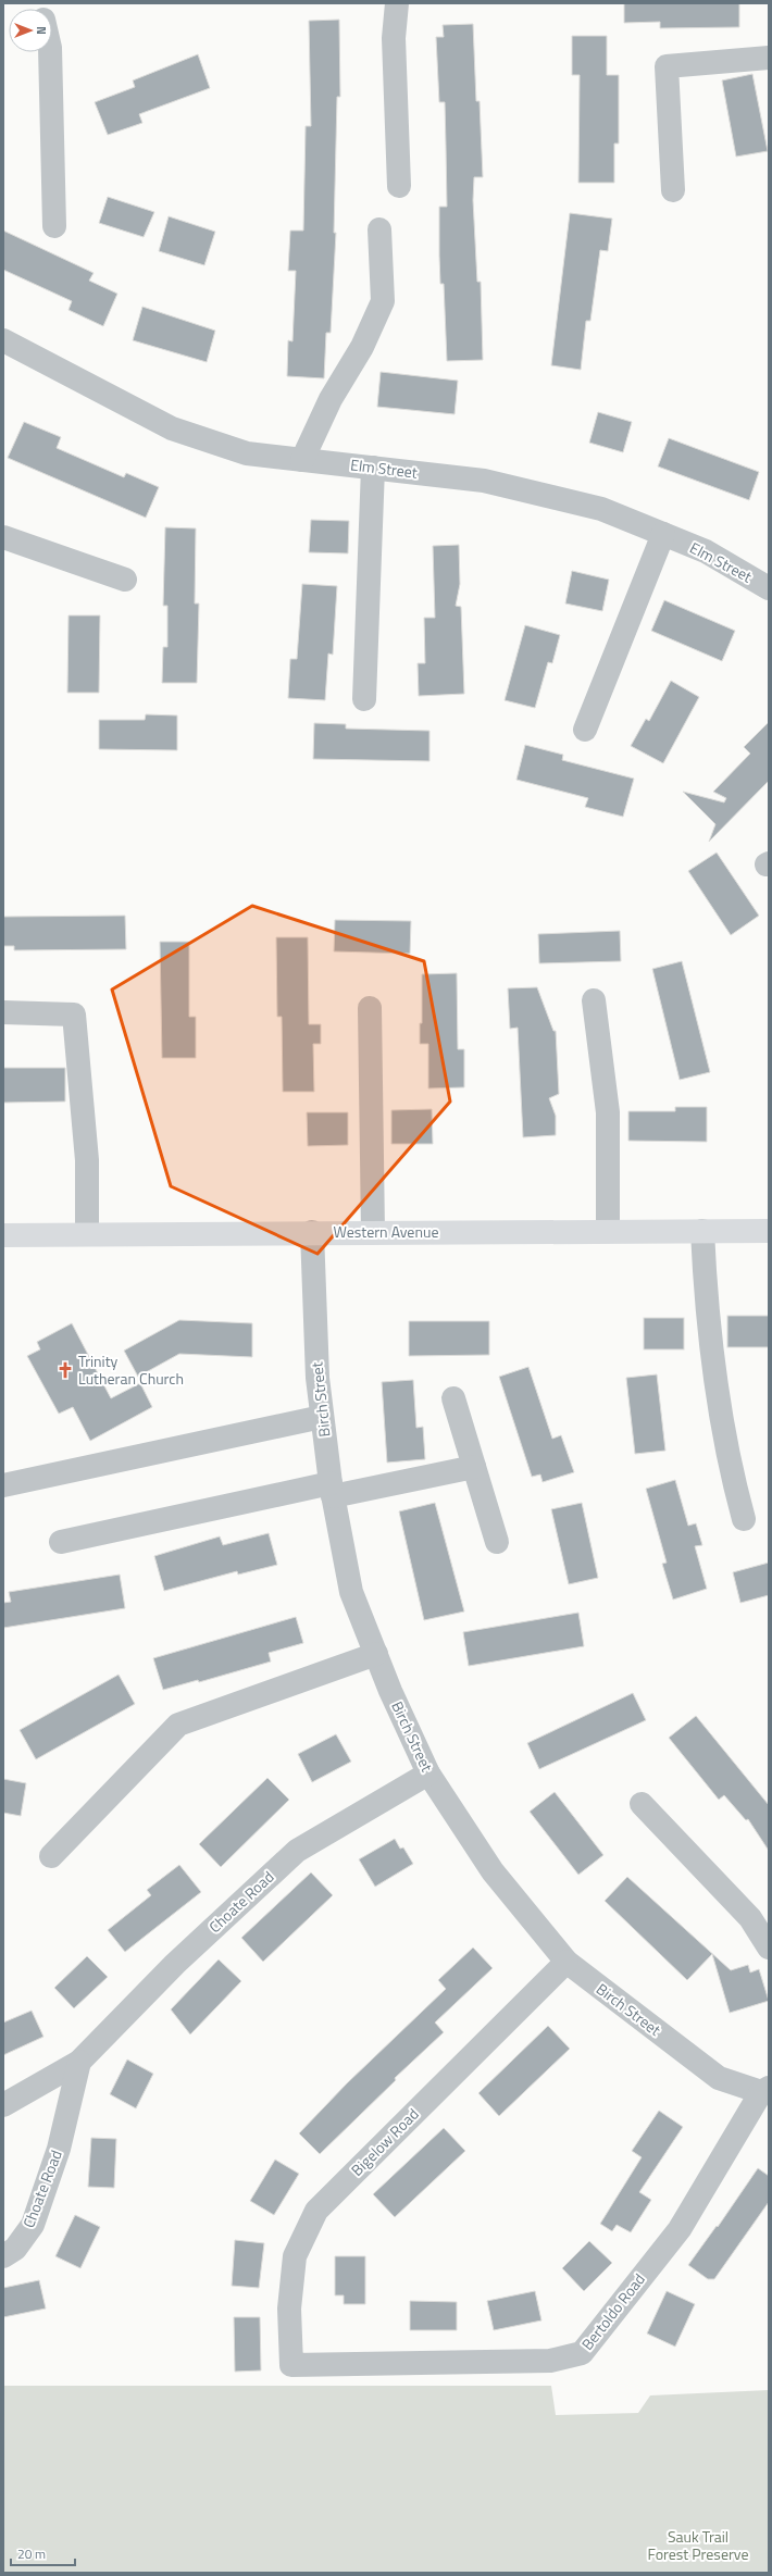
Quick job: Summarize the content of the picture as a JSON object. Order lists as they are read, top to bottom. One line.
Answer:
{"streets":{"main road":["Western Avenue"],"street":["Elm Street","Birch Street","Choate Road","Bigelow Road","Bertoldo Road"]},"crossings":[["Western Avenue","Birch Street"],["Birch Street","Choate Road"],["Birch Street","Bigelow Road"],["Birch Street","Bertoldo Road"],["Bigelow Road","Bertoldo Road"]],"parks":["Sauk Trail Forest Preserve"],"places":{"church":["Trinity Lutheran Church"]},"scale_bar":"20 m","north":"right"}
